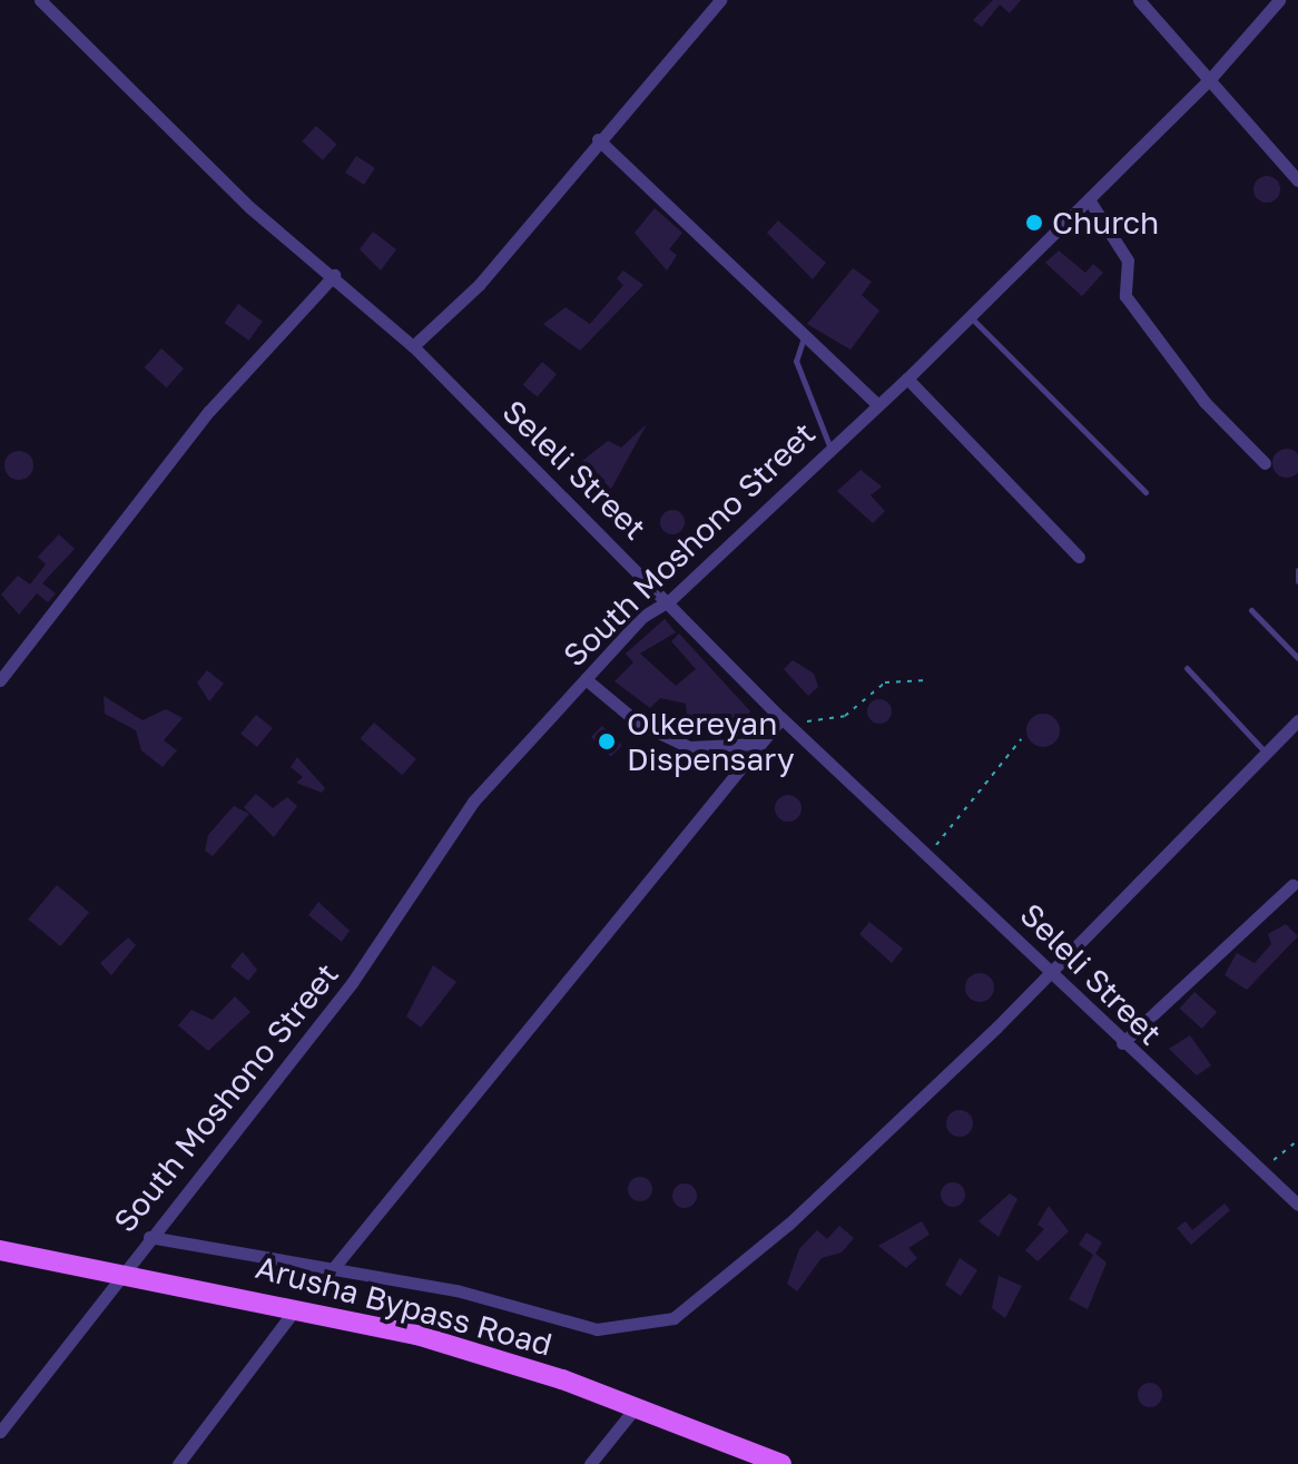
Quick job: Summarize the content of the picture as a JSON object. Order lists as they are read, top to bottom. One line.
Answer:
{"streets":{"main road":["Arusha Bypass Road"],"street":["Seleli Street","South Moshono Street"]},"crossings":[["Seleli Street","South Moshono Street"],["South Moshono Street","Arusha Bypass Road"]],"places":["Church","Olkereyan Dispensary"]}
